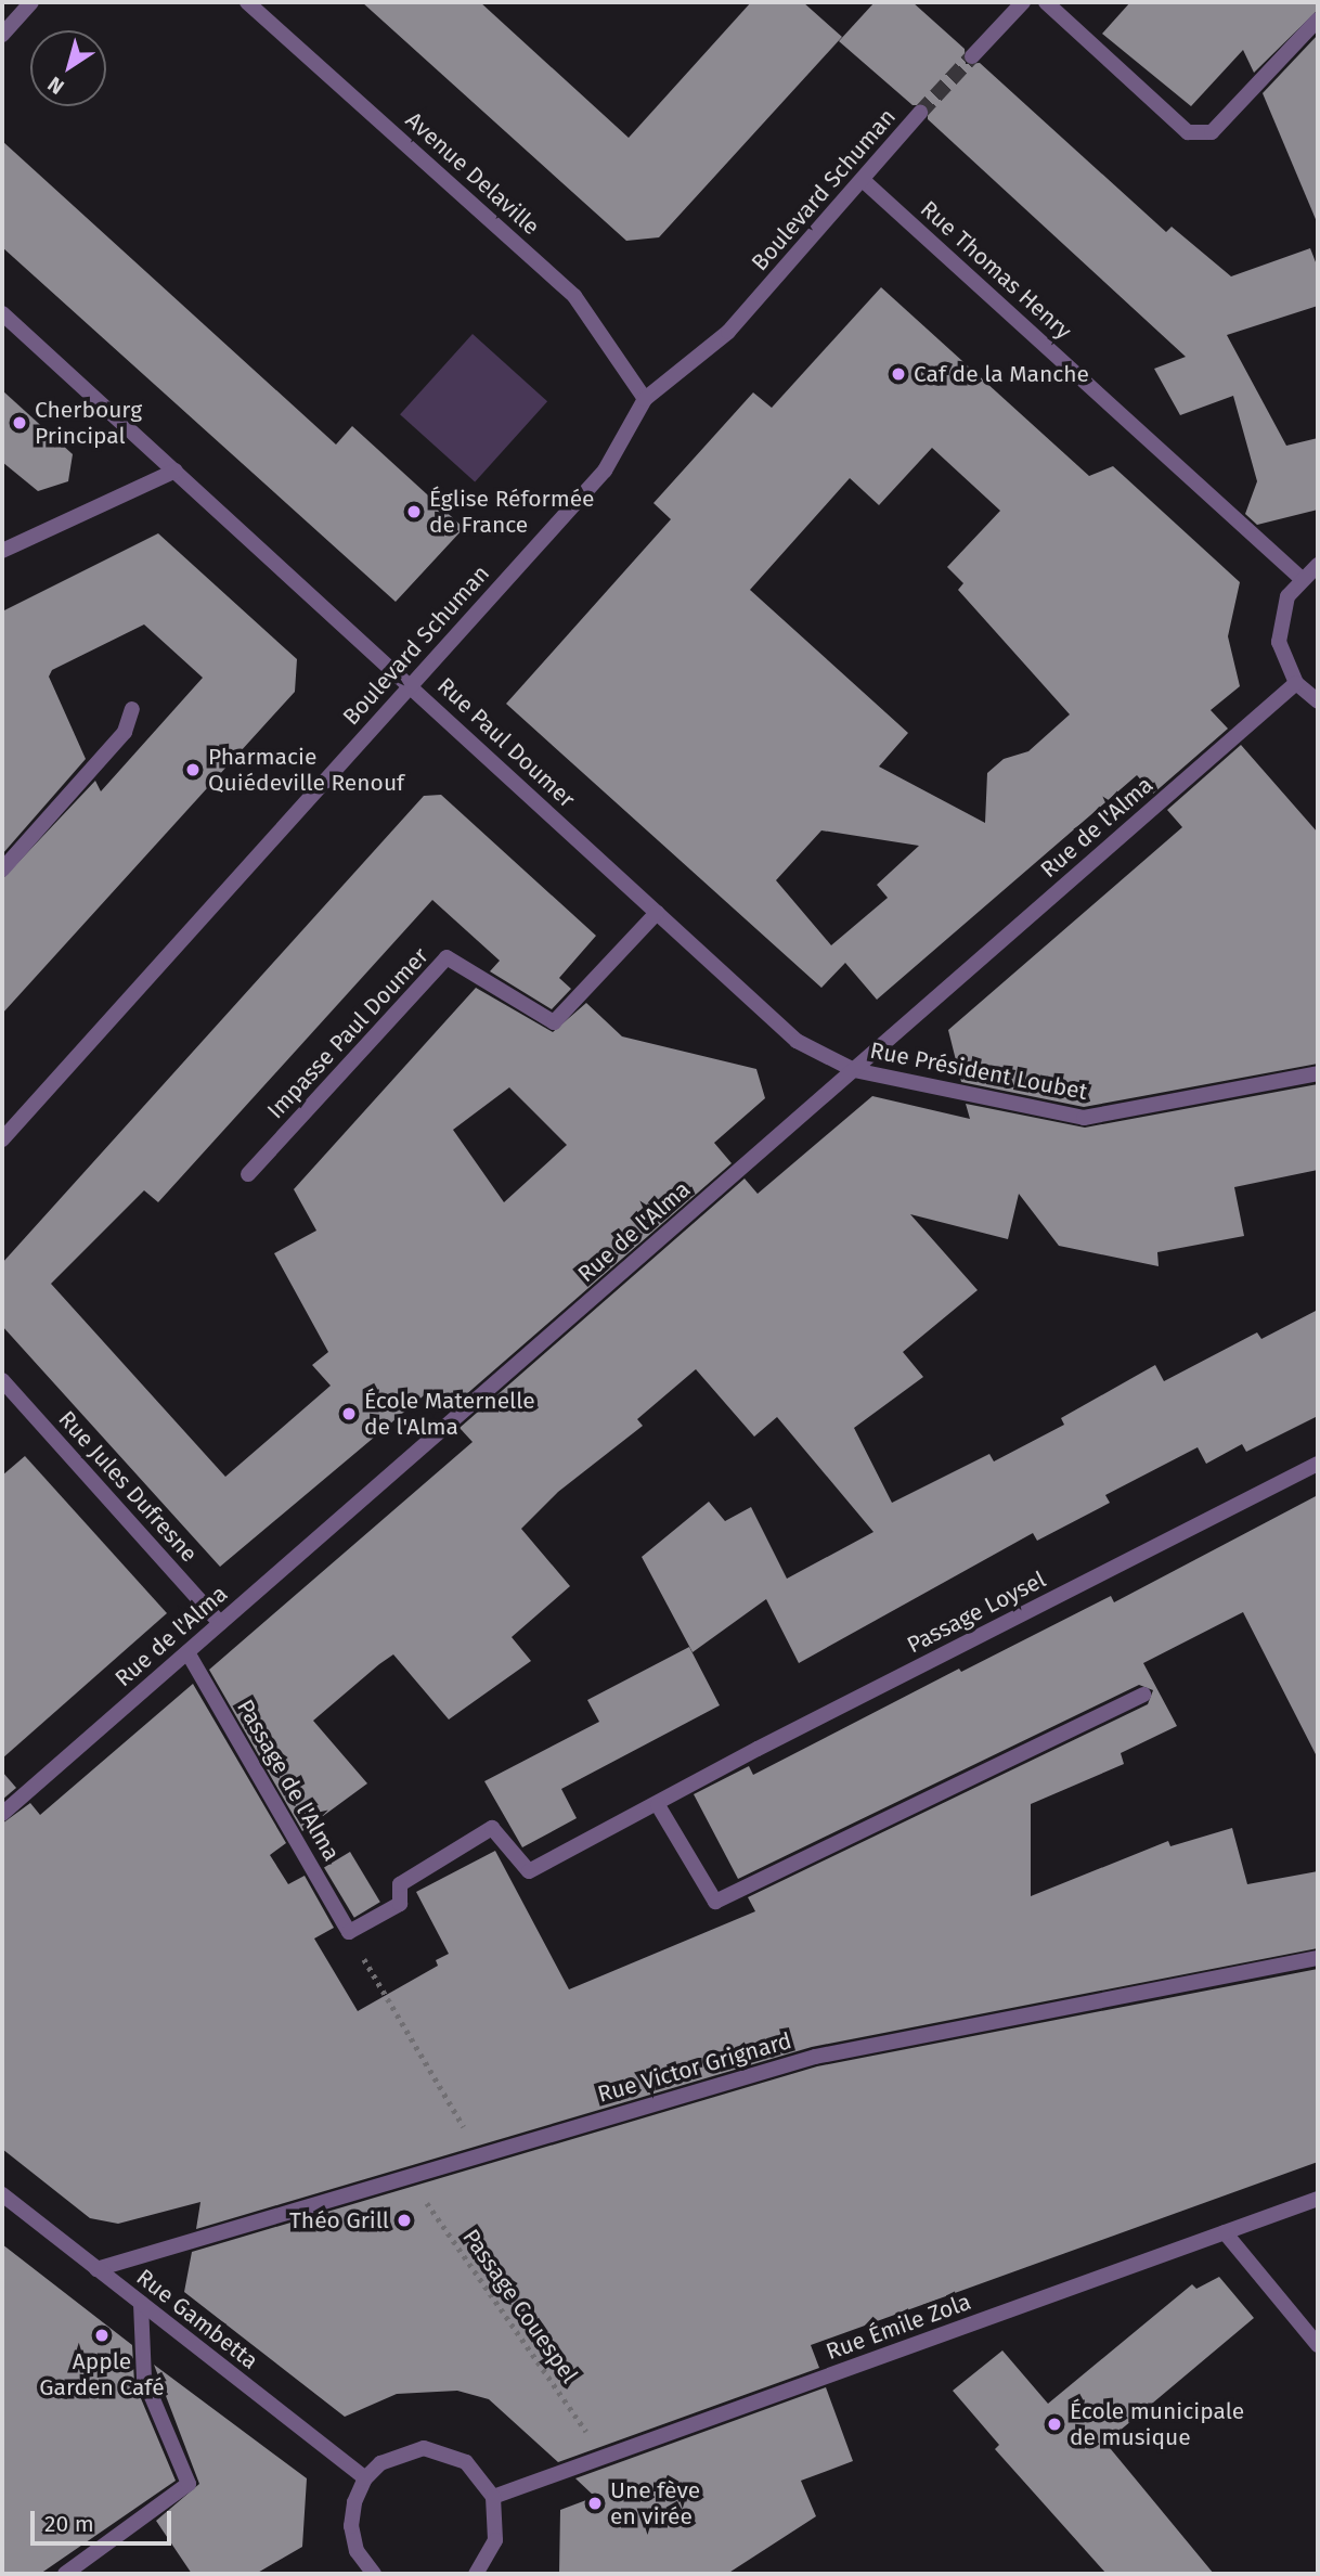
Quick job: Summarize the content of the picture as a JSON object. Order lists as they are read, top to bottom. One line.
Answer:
{"streets":{"street":["Avenue Delaville","Boulevard Schuman","Rue Thomas Henry","Rue Paul Doumer","Rue de l'Alma","Impasse Paul Doumer","Rue Président Loubet","Rue Jules Dufresne","Passage Loysel","Passage de l'Alma","Rue Victor Grignard","Rue Gambetta","Rue Émile Zola"],"path":["Passage Couespel"]},"crossings":[["Avenue Delaville","Boulevard Schuman"],["Boulevard Schuman","Rue Thomas Henry"],["Boulevard Schuman","Rue Paul Doumer"],["Rue Paul Doumer","Rue de l'Alma"],["Rue Paul Doumer","Impasse Paul Doumer"],["Rue Paul Doumer","Rue Président Loubet"],["Rue de l'Alma","Rue Président Loubet"],["Rue de l'Alma","Rue Jules Dufresne"],["Rue de l'Alma","Passage de l'Alma"],["Passage Loysel","Passage de l'Alma"],["Rue Victor Grignard","Passage Couespel"],["Rue Victor Grignard","Rue Gambetta"],["Passage Couespel","Rue Émile Zola"]],"places":["Caf de la Manche","Cherbourg Principal","Église Réformée de France","Pharmacie Quiédeville Renouf","École Maternelle de l'Alma","Théo Grill","Apple Garden Café","École municipale de musique","Une fève en virée"],"scale_bar":"20 m","north":"bottom left"}
